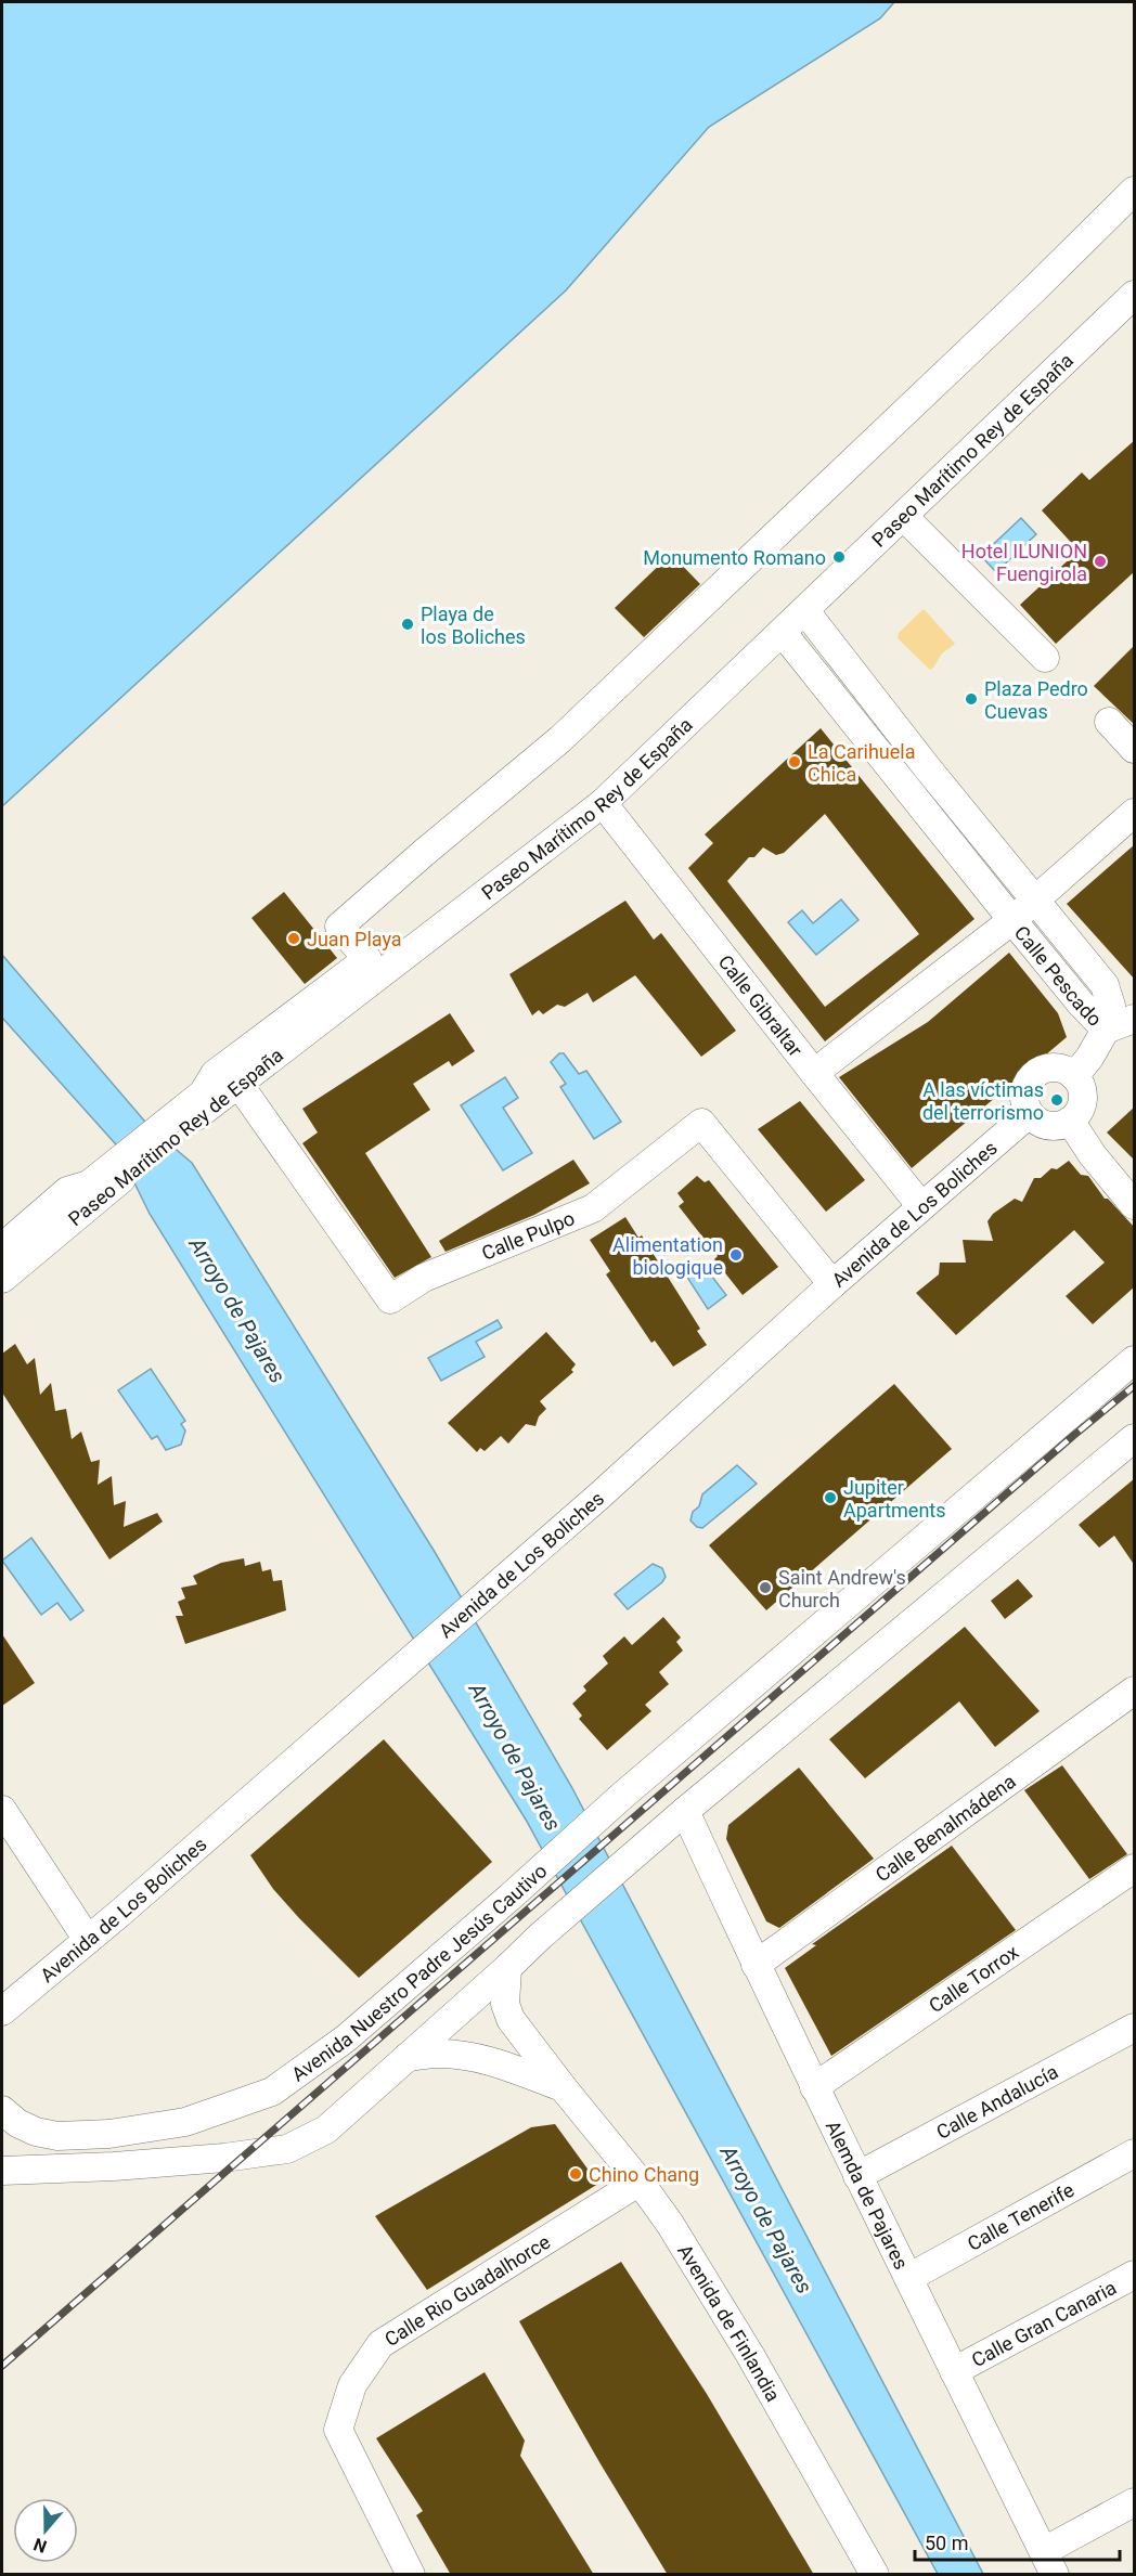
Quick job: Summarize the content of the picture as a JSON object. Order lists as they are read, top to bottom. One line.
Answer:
{"streets":{"street":["Paseo Marítimo Rey de España","Calle Pescado","Calle Gibraltar","Avenida de Los Boliches","Calle Pulpo","Calle Benalmádena","Avenida Nuestro Padre Jesús Cautivo","Calle Torrox","Calle Andalucía","Alemda de Pajares","Calle Tenerife","Calle Rio Guadalhorce","Calle Gran Canaria","Avenida de Finlandia"]},"crossings":[["Paseo Marítimo Rey de España","Calle Pescado"],["Paseo Marítimo Rey de España","Calle Gibraltar"],["Paseo Marítimo Rey de España","Calle Pulpo"],["Calle Gibraltar","Avenida de Los Boliches"],["Avenida de Los Boliches","Calle Pulpo"],["Calle Benalmádena","Alemda de Pajares"],["Calle Torrox","Alemda de Pajares"],["Calle Andalucía","Alemda de Pajares"],["Alemda de Pajares","Calle Tenerife"],["Alemda de Pajares","Calle Gran Canaria"],["Calle Rio Guadalhorce","Avenida de Finlandia"]],"water":["Arroyo de Pajares"],"places":["Monumento Romano","Hotel ILUNION Fuengirola","Playa de los Boliches","Plaza Pedro Cuevas","La Carihuela Chica","Juan Playa","A las víctimas del terrorismo","Alimentation biologique","Jupiter Apartments","Saint Andrew's Church","Chino Chang"],"scale_bar":"50 m","north":"bottom"}
